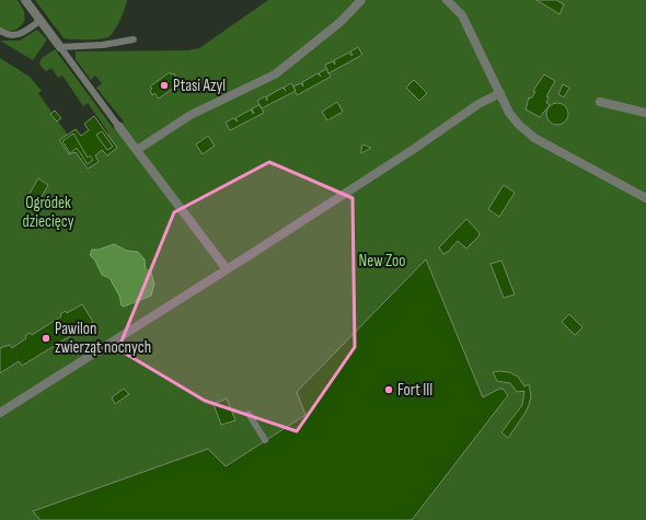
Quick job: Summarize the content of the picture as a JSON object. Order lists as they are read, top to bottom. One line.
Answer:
{"parks":["Ogródek dziecięcy","New Zoo"],"places":["Ptasi Azyl","Pawilon zwierząt nocnych","Fort III"]}
